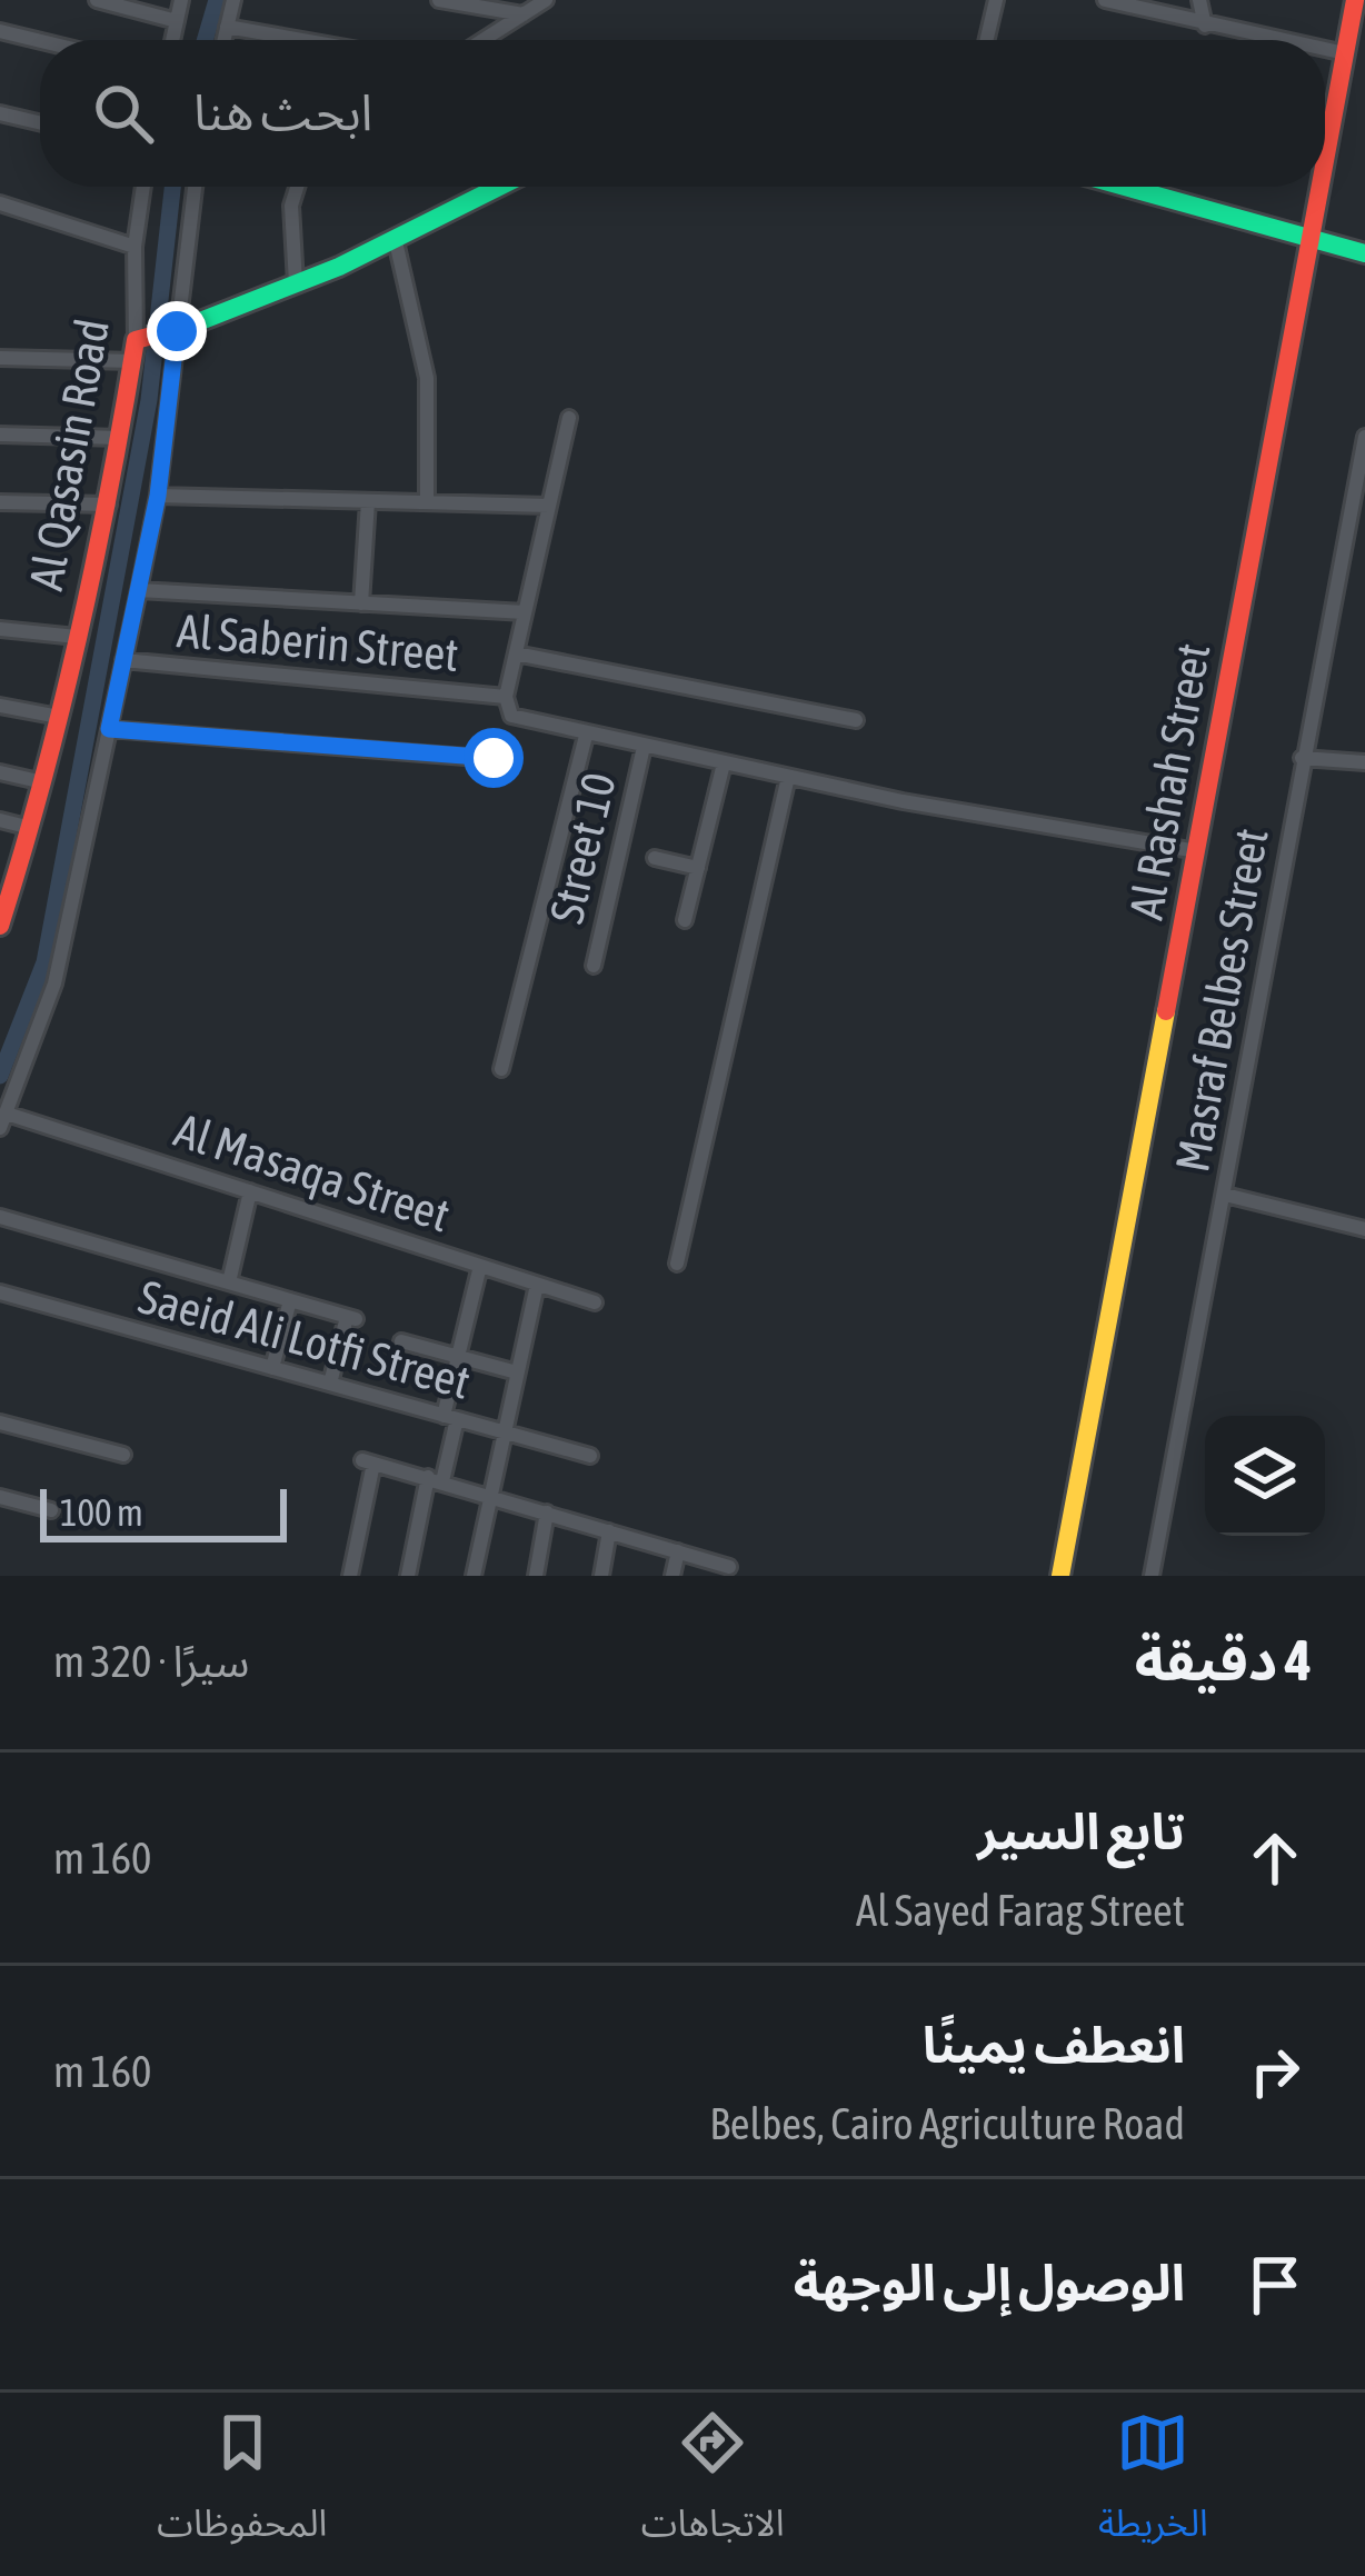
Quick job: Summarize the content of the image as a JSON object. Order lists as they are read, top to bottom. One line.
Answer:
{"streets":{"street":["Al Qasasin Road","Al Saberin Street","Al Rashah Street","Street 10","Masraf Belbes Street","Al Masaqa Street","Saeid Ali Lotfi Street"]},"scale_bar":"100 m","page":{"search":"ابحث هنا","scale":"100 m","heading":["4 دقيقة","سيرًا · 320 m"],"list":[["تابع السير","Al Sayed Farag Street","160 m"],["انعطف يمينًا","Belbes, Cairo Agriculture Road","160 m"],"الوصول إلى الوجهة"],"nav":["الخريطة","الاتجاهات","المحفوظات"]}}
